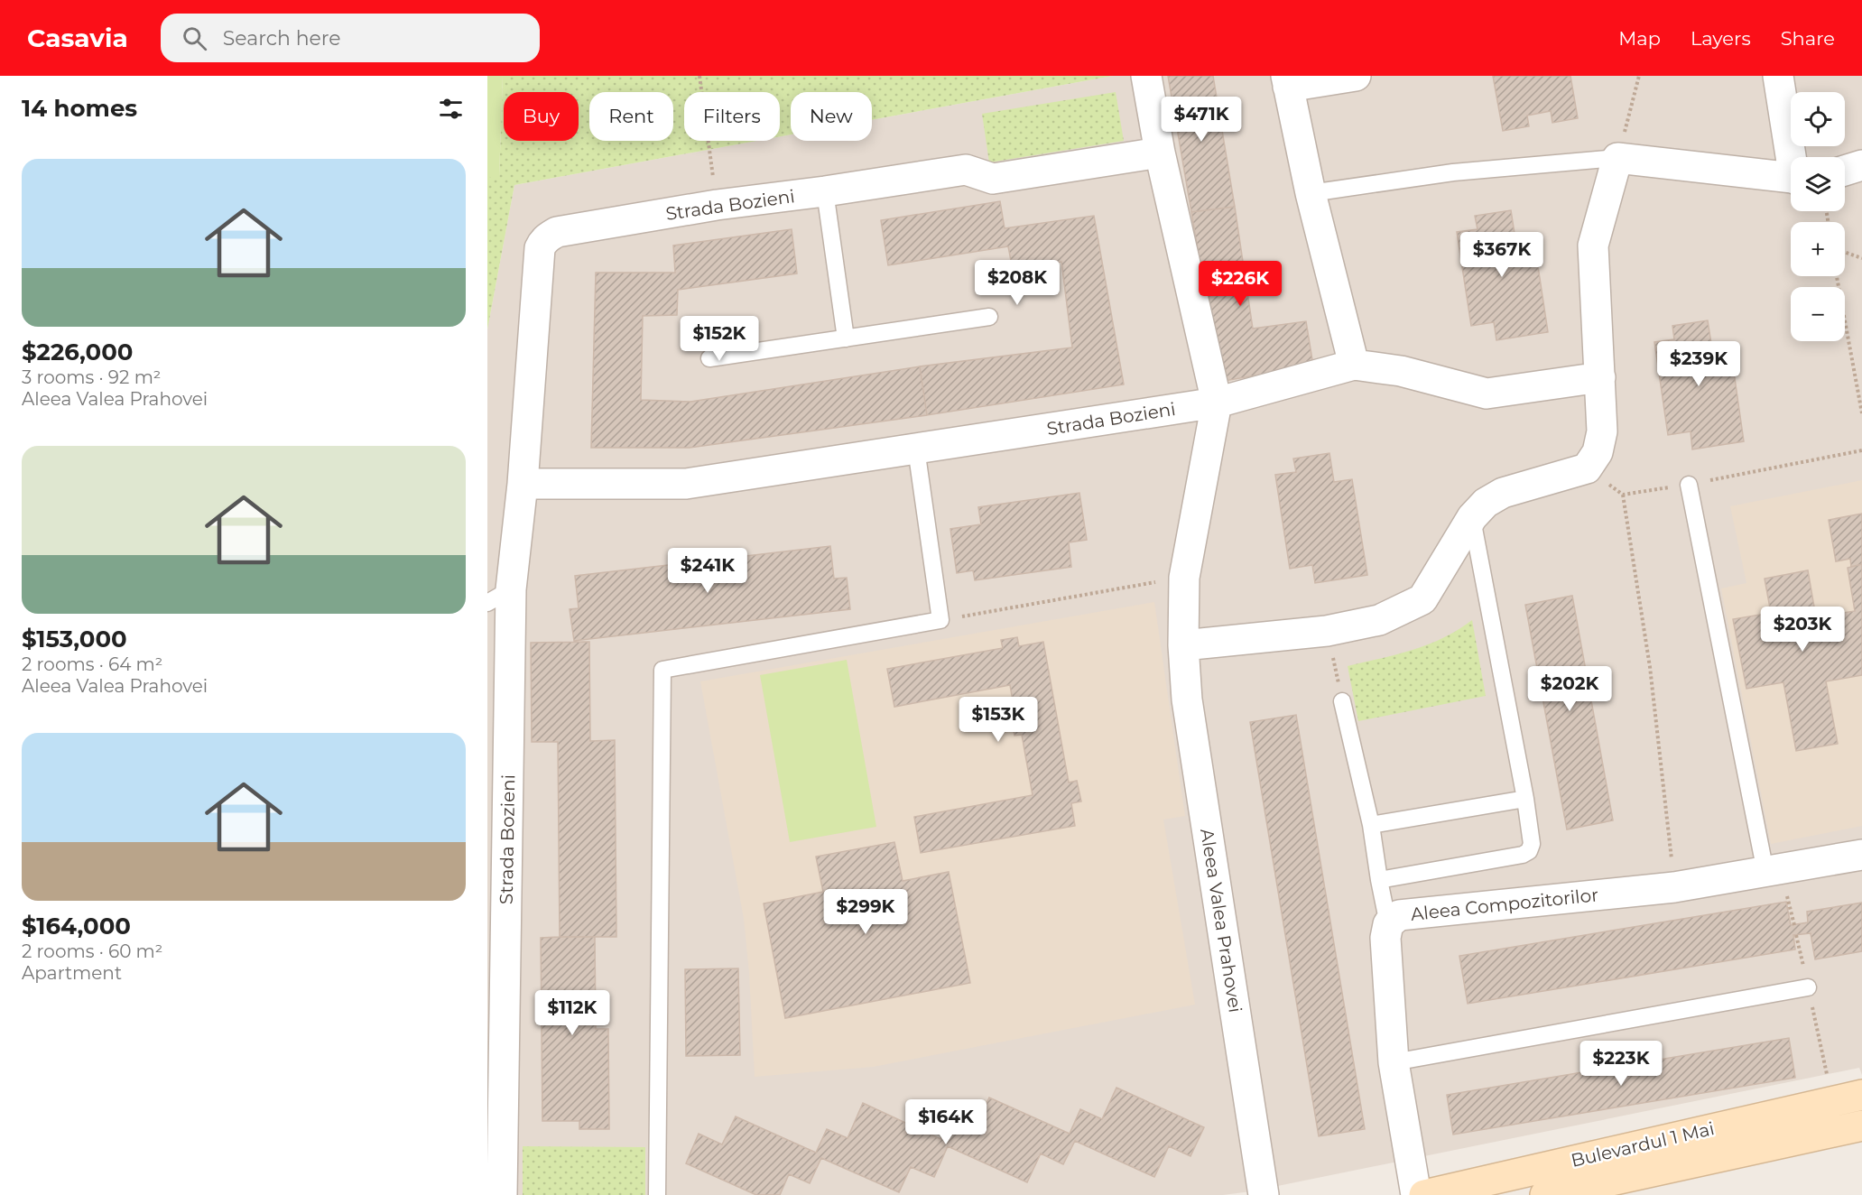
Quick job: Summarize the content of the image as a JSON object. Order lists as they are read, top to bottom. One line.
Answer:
{"streets":{"main road":["Bulevardul 1 Mai"],"street":["Strada Bozieni","Aleea Compozitorilor","Aleea Valea Prahovei"]},"crossings":[["Strada Bozieni","Aleea Valea Prahovei"]],"page":{"header":"Casavia","search":"Search here","nav":["Map","Layers","Share"],"heading":"14 homes","map_buttons":["+","−"],"chip":["Buy","Rent","Filters","New"],"price":["$471K","$367K","$208K","$226K","$152K","$239K","$241K","$203K","$202K","$153K","$299K","$112K","$223K","$164K"],"list":[{"name":"$226,000","note":"3 rooms · 92 m² · Aleea Valea Prahovei"},{"name":"$153,000","note":"2 rooms · 64 m² · Aleea Valea Prahovei"},{"name":"$164,000","note":"2 rooms · 60 m² · Apartment"}]}}
